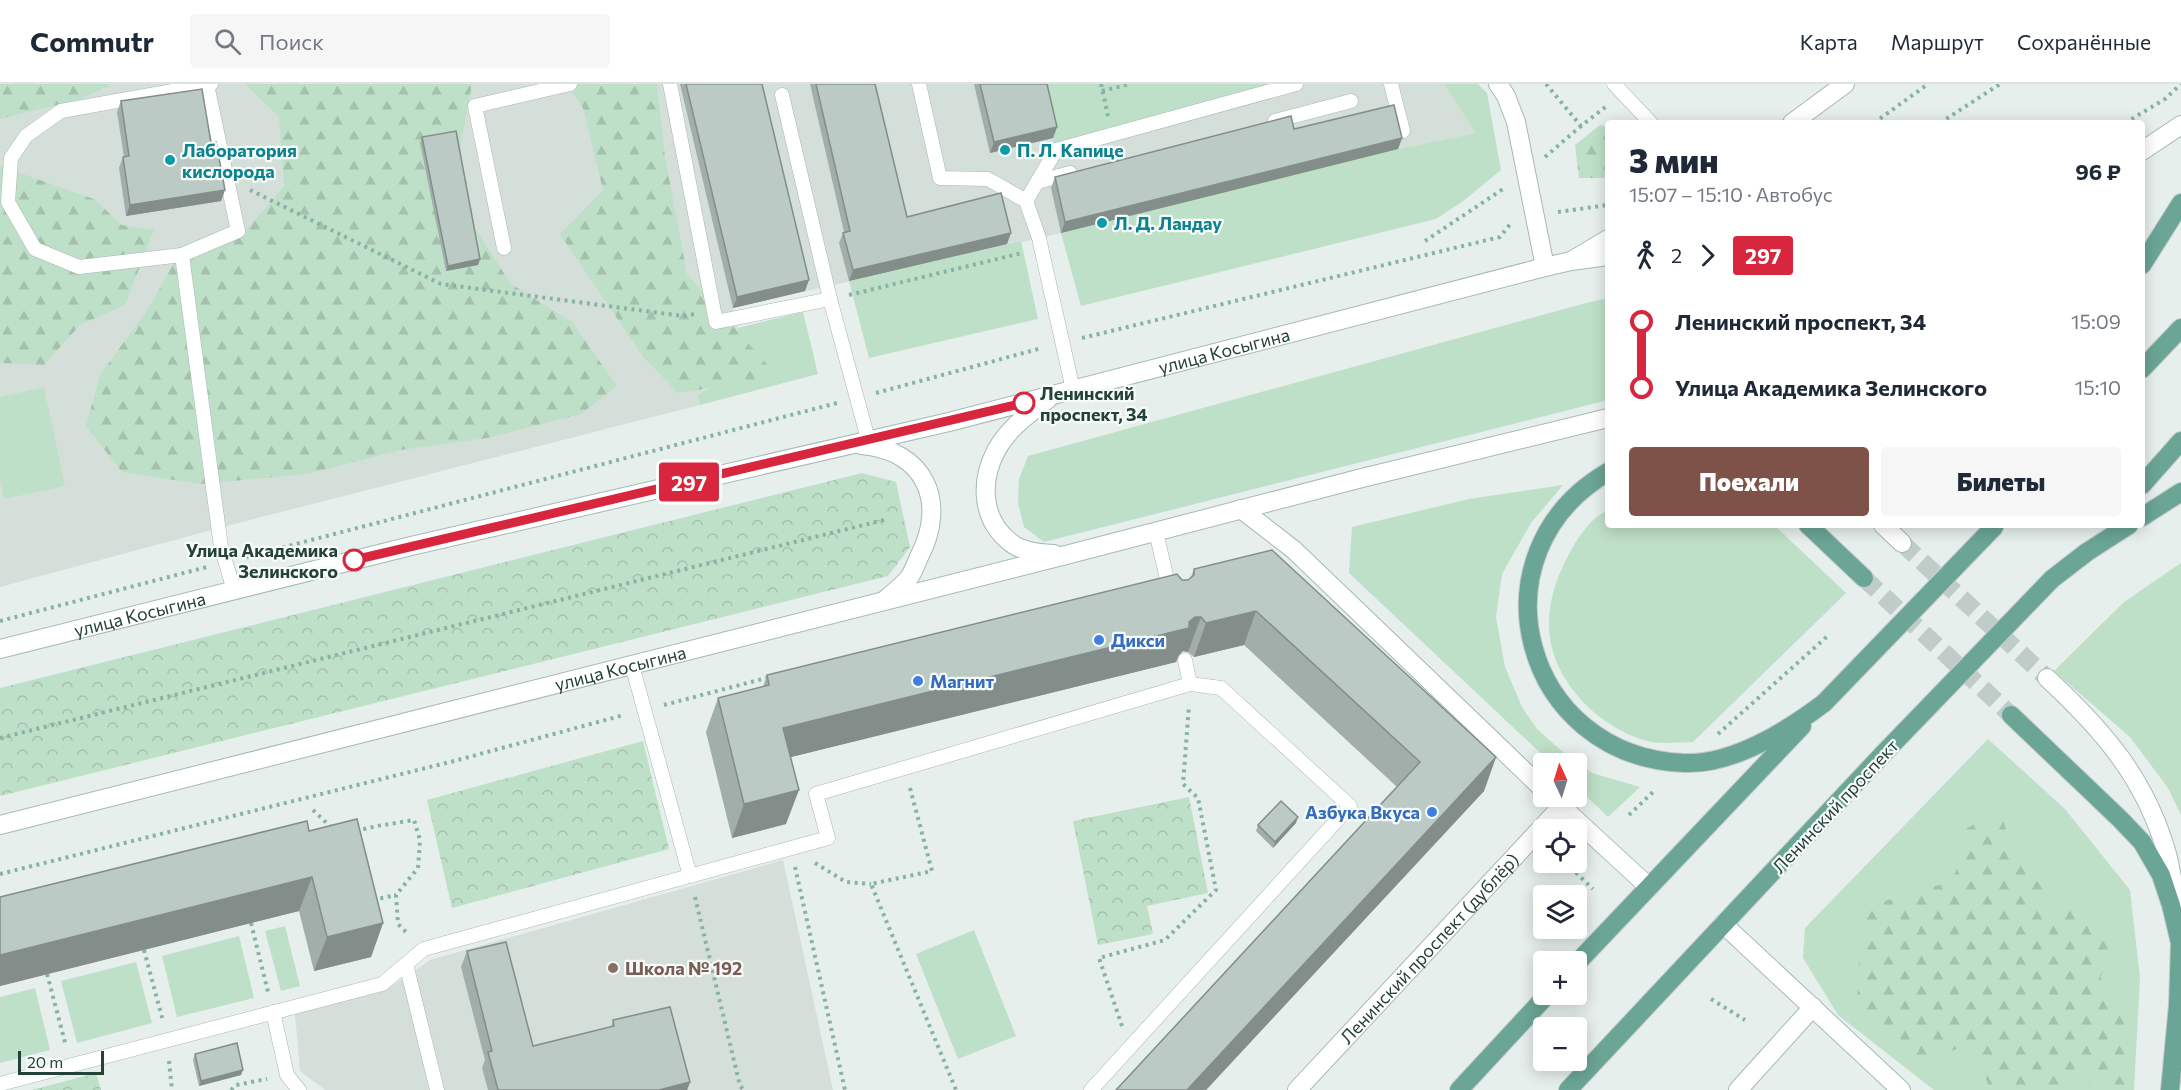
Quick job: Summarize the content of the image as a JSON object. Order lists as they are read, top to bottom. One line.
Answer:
{"streets":{"main road":["улица Косыгина","Ленинский проспект","Ленинский проспект (дублёр)"]},"places":["П. Л. Капице","Лаборатория кислорода","Л. Д. Ландау","Ленинский проспект, 34","Улица Академика Зелинского","Дикси","Магнит","Азбука Вкуса","Школа № 192"],"lines":["bus line 297"],"scale_bar":"20 m","north":"top","page":{"header":"Commutr","search":"Поиск","nav":["Карта","Маршрут","Сохранённые"],"on_map":"297","heading":["3 мин","15:07 – 15:10 · Автобус","96 ₽"],"legs":["2","297"],"list":[{"name":"Ленинский проспект, 34","value":"15:09"},{"name":"Улица Академика Зелинского","value":"15:10"}],"buttons":["Поехали","Билеты"],"map_buttons":["+","−"],"scale":"20 m"}}
